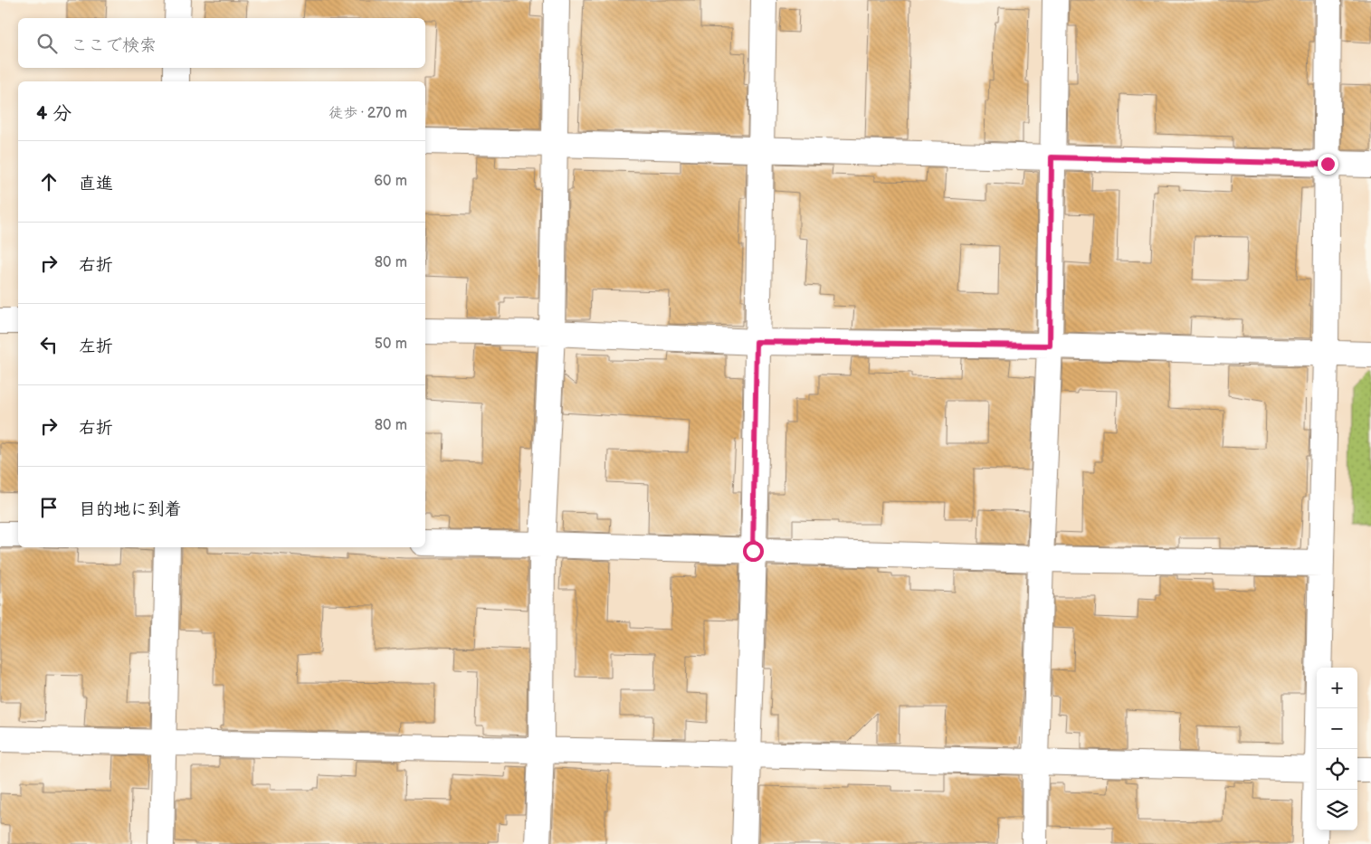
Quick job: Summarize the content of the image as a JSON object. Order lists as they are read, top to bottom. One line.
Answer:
{"page":{"search":"ここで検索","heading":["4 分","徒歩 · 270 m"],"list":[["直進","60 m"],["右折","80 m"],["左折","50 m"],["右折","80 m"],"目的地に到着"],"map_buttons":["+","−"]}}
